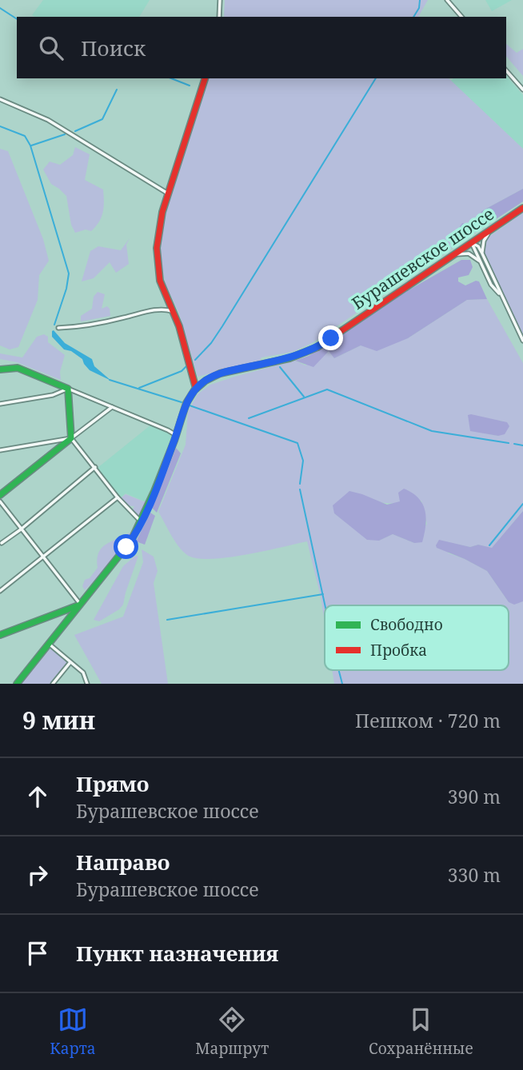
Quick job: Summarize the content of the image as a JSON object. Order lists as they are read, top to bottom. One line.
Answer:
{"streets":{"main road":["Бурашевское шоссе"]},"legend":["Свободно","Пробка"],"page":{"search":"Поиск","heading":["9 мин","Пешком · 720 m"],"list":[["Прямо","Бурашевское шоссе","390 m"],["Направо","Бурашевское шоссе","330 m"],"Пункт назначения"],"nav":["Карта","Маршрут","Сохранённые"]}}
